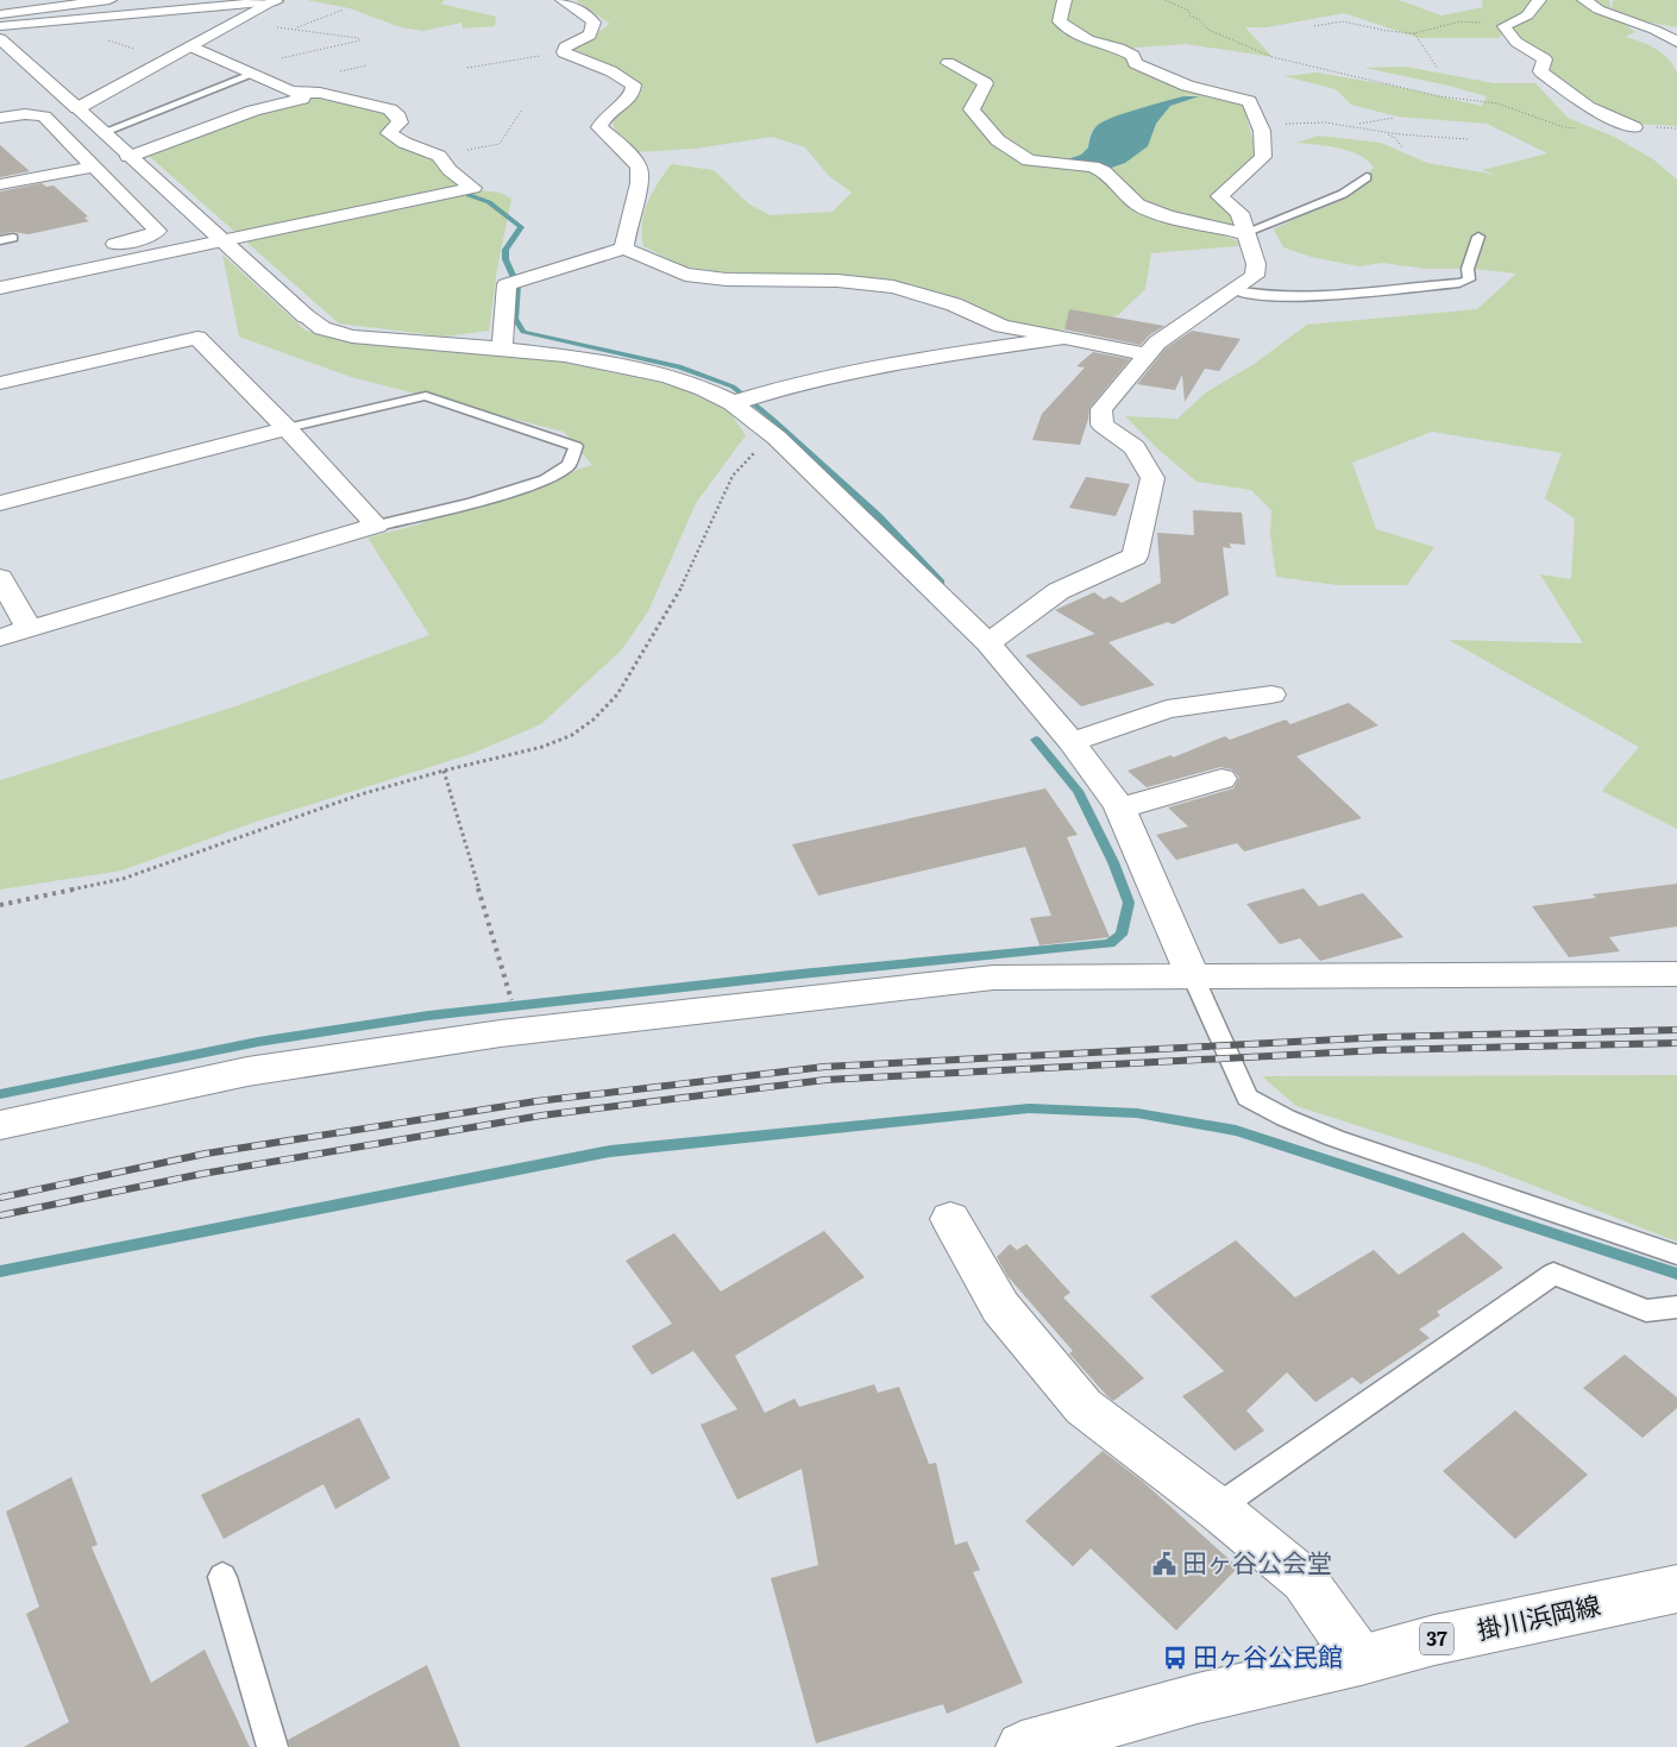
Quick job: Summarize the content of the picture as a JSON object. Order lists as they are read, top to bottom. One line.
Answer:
{"streets":{"main road":["掛川浜岡線","37"]},"places":{"public building":["田ヶ谷公会堂"],"bus stop":["田ヶ谷公民館"]}}
